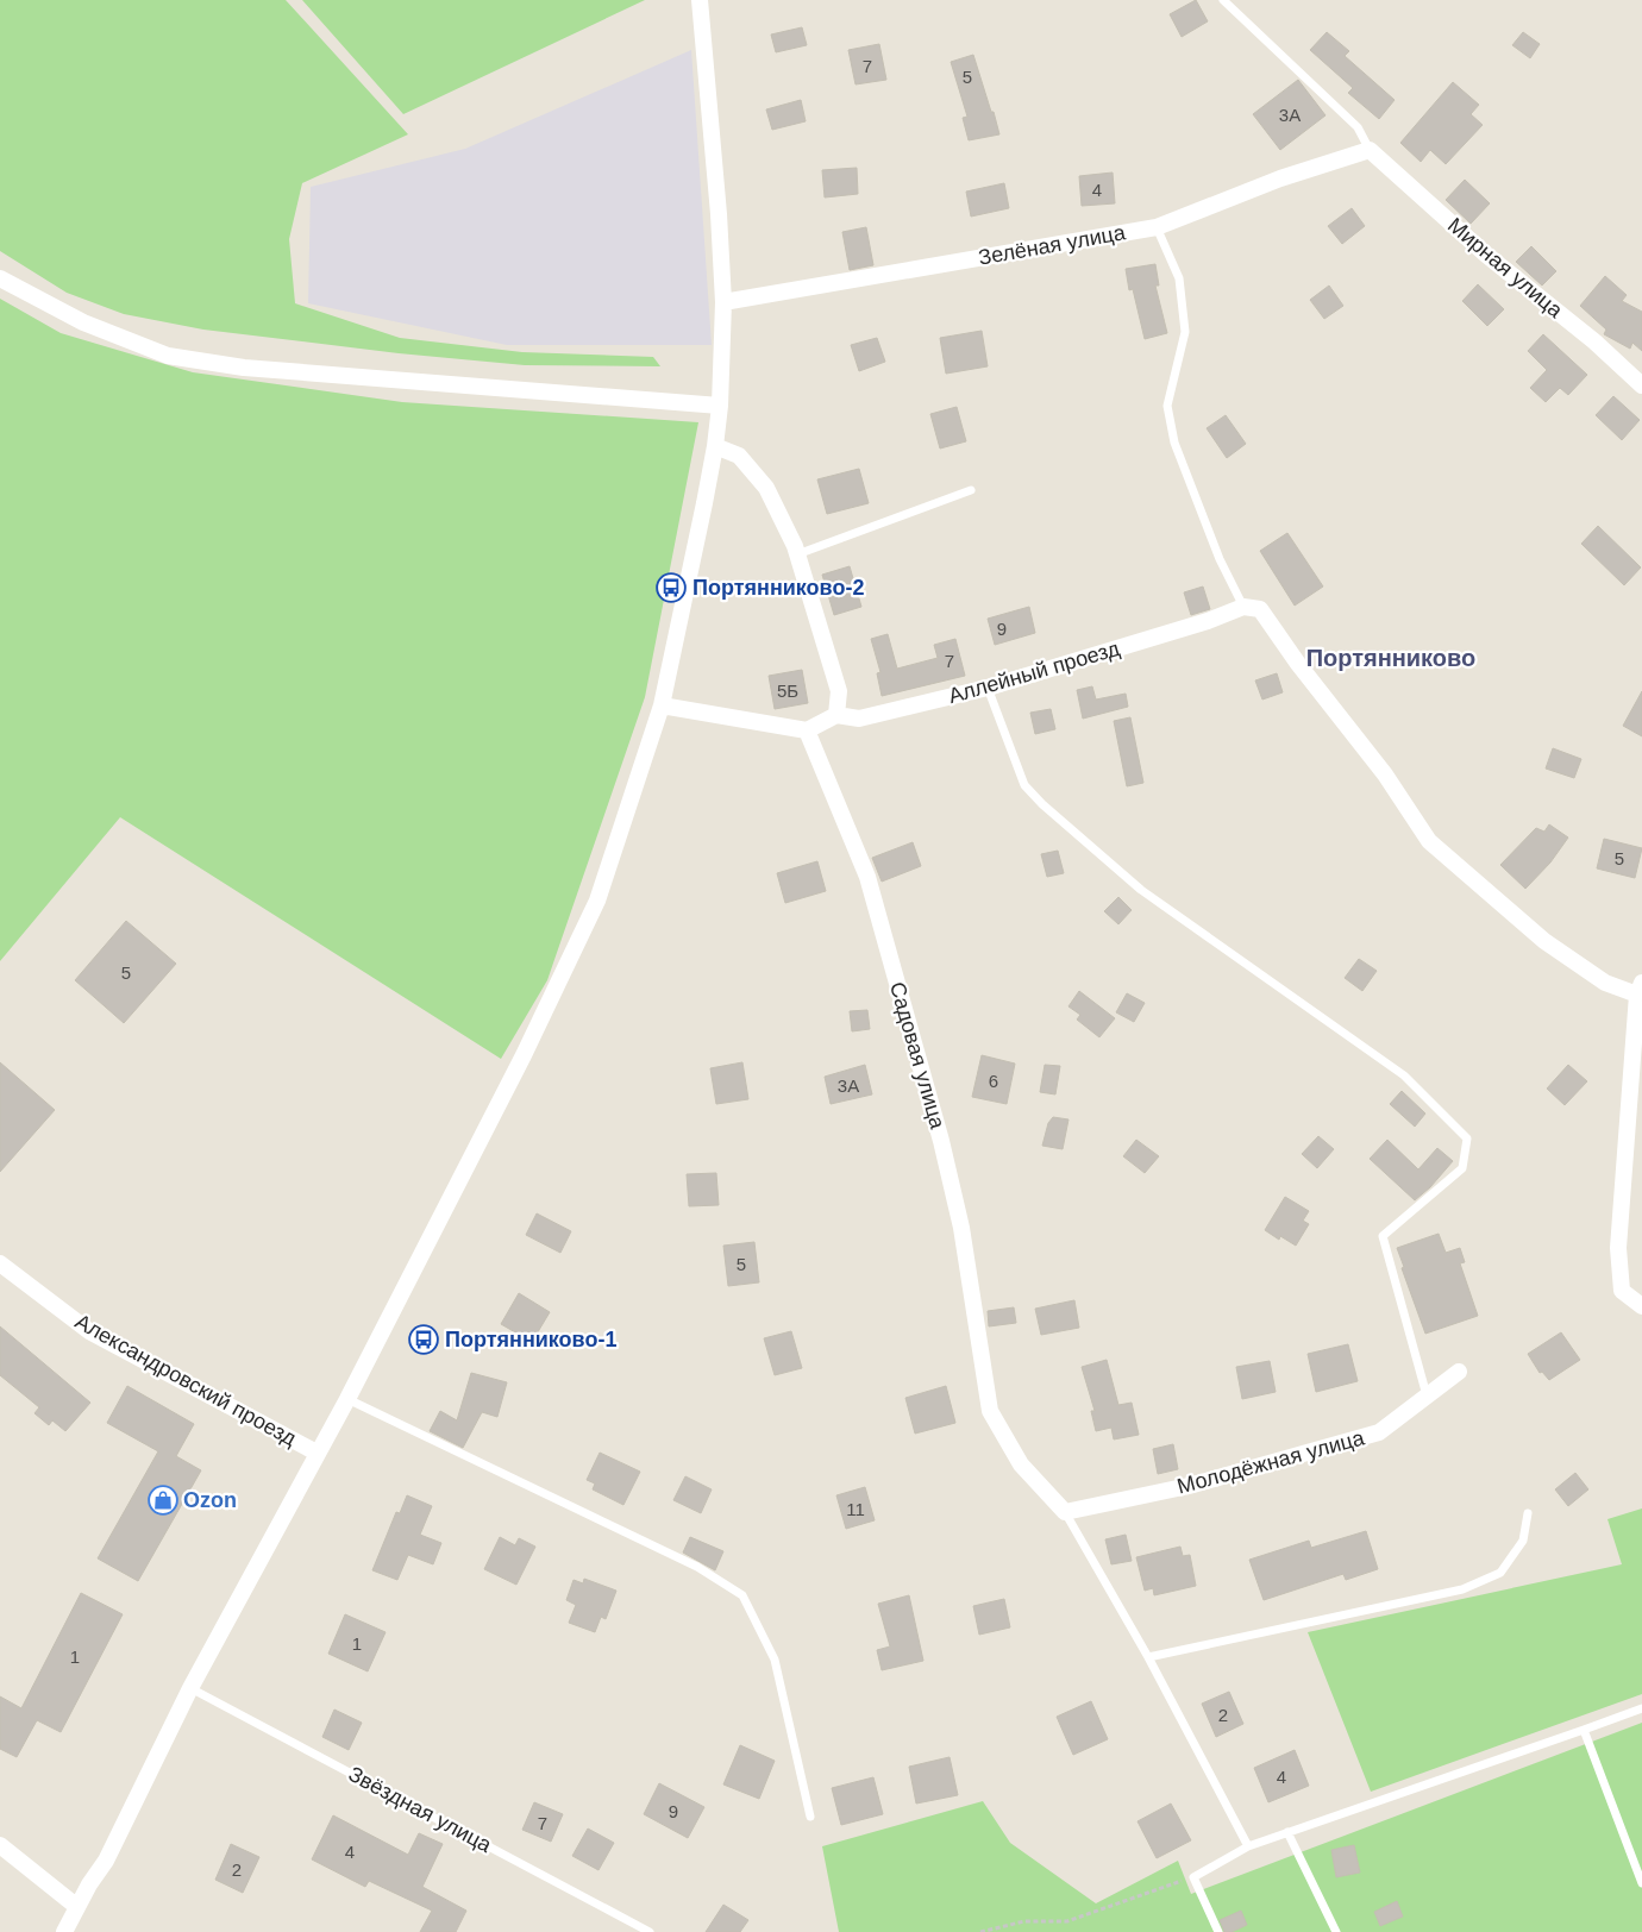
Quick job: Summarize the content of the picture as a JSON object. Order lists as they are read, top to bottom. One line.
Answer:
{"streets":{"street":["Зелёная улица","Мирная улица","Аллейный проезд","Садовая улица","Александровский проезд","Молодёжная улица"],"lane":["Звёздная улица"]},"crossings":[["Зелёная улица","Мирная улица"],["Садовая улица","Молодёжная улица"]],"districts":["Портянниково"],"places":{"bus stop":["Портянниково-2","Портянниково-1"],"shop":["Ozon"]},"house_numbers":["7","5","3А","4","9","7","5Б","5","5","6","3А","5","11","1","1","2","4","9","7","4","2"]}
